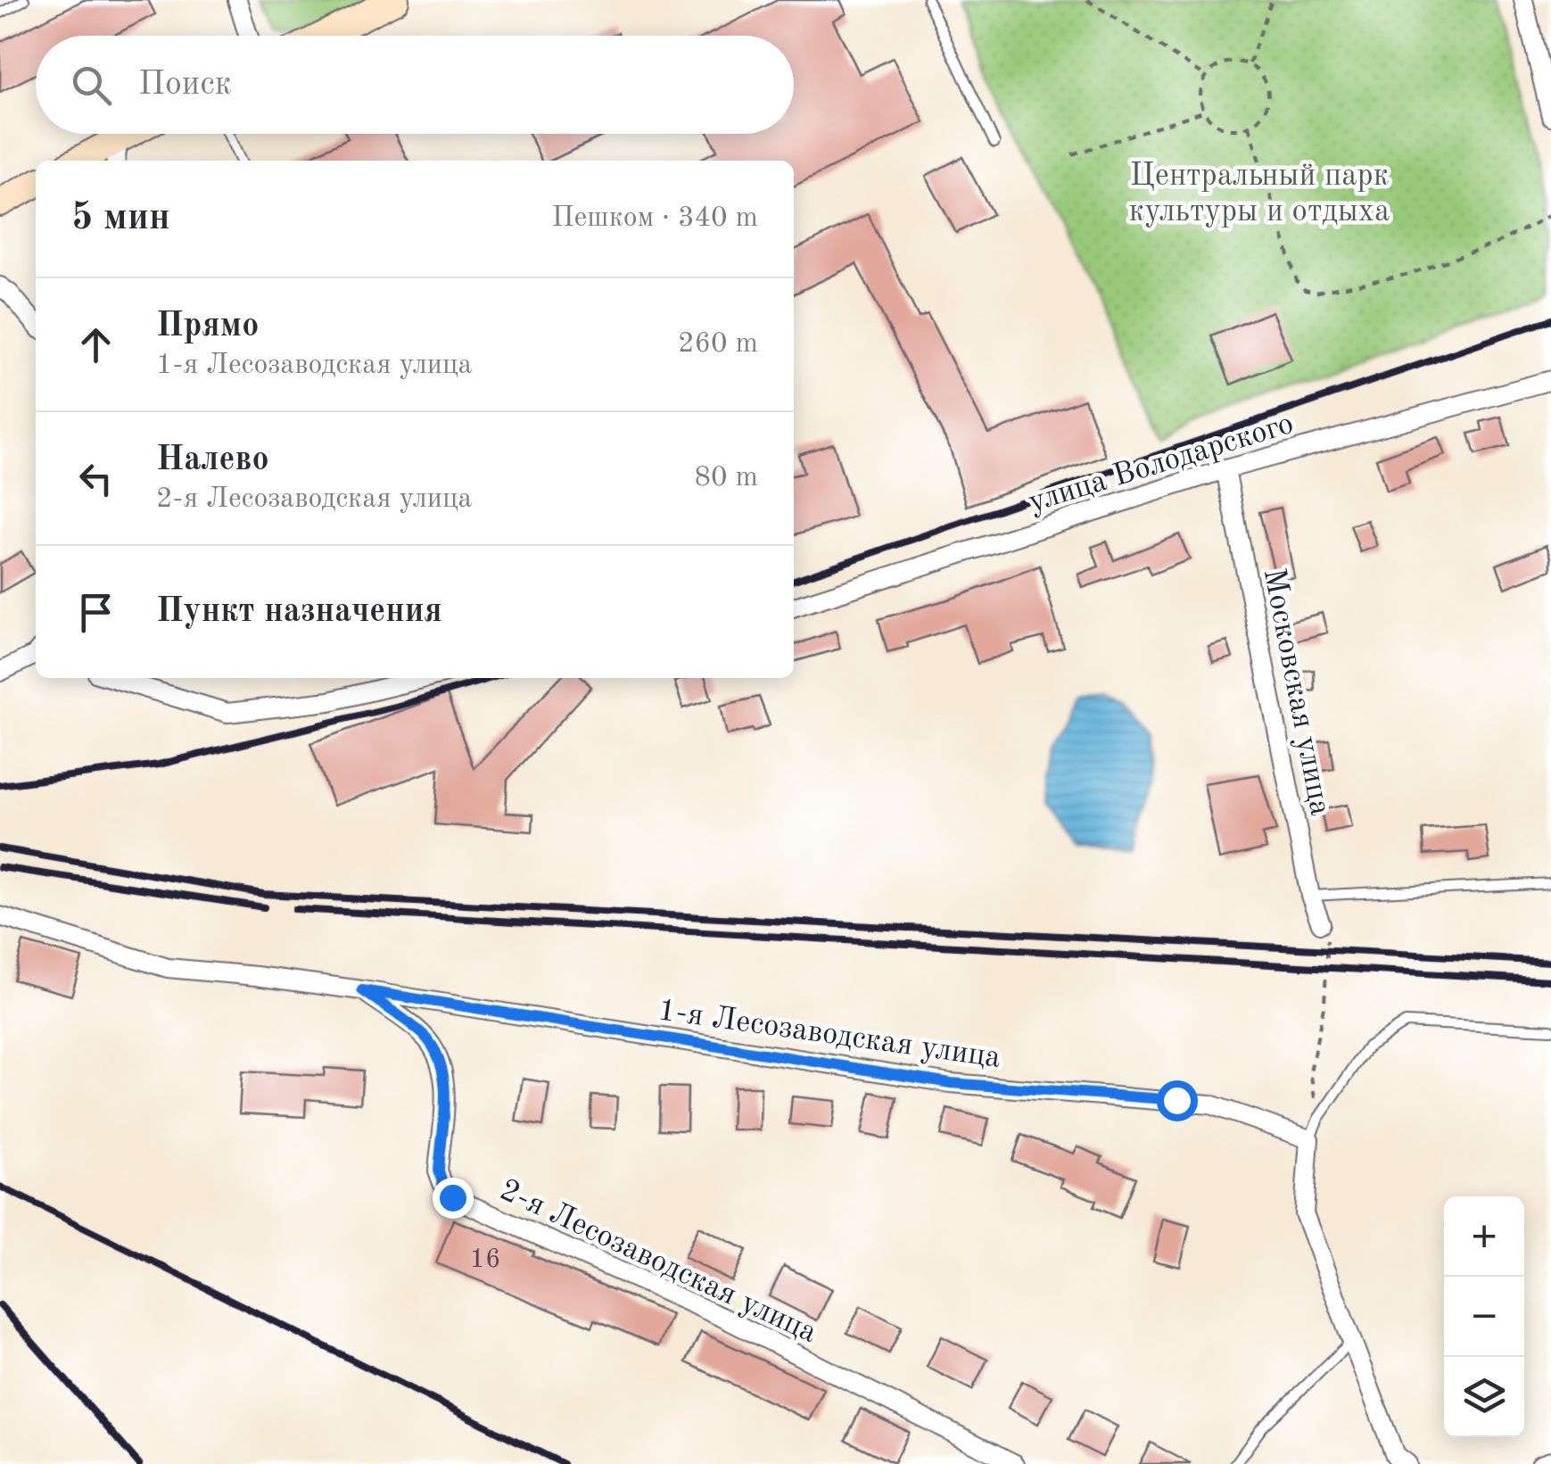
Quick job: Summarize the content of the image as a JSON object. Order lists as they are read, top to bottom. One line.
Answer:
{"streets":{"street":["улица Володарского","Московская улица","1-я Лесозаводская улица","2-я Лесозаводская улица"]},"crossings":[["улица Володарского","Московская улица"],["1-я Лесозаводская улица","2-я Лесозаводская улица"]],"parks":["Центральный парк культуры и отдыха"],"house_numbers":["16"],"page":{"search":"Поиск","heading":["5 мин","Пешком · 340 m"],"list":[["Прямо","1-я Лесозаводская улица","260 m"],["Налево","2-я Лесозаводская улица","80 m"],"Пункт назначения"],"map_buttons":["+","−"]}}
